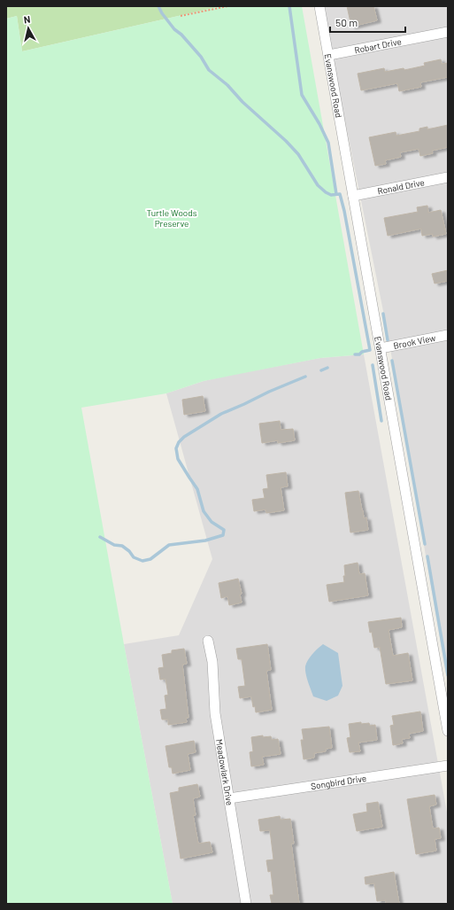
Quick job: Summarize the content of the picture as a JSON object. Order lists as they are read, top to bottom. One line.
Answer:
{"streets":{"street":["Robart Drive","Evanswood Road","Ronald Drive","Brook View","Meadowlark Drive","Songbird Drive"]},"crossings":[["Robart Drive","Evanswood Road"],["Evanswood Road","Ronald Drive"],["Evanswood Road","Brook View"],["Meadowlark Drive","Songbird Drive"]],"parks":["Turtle Woods Preserve"],"scale_bar":"50 m","north":"top"}
